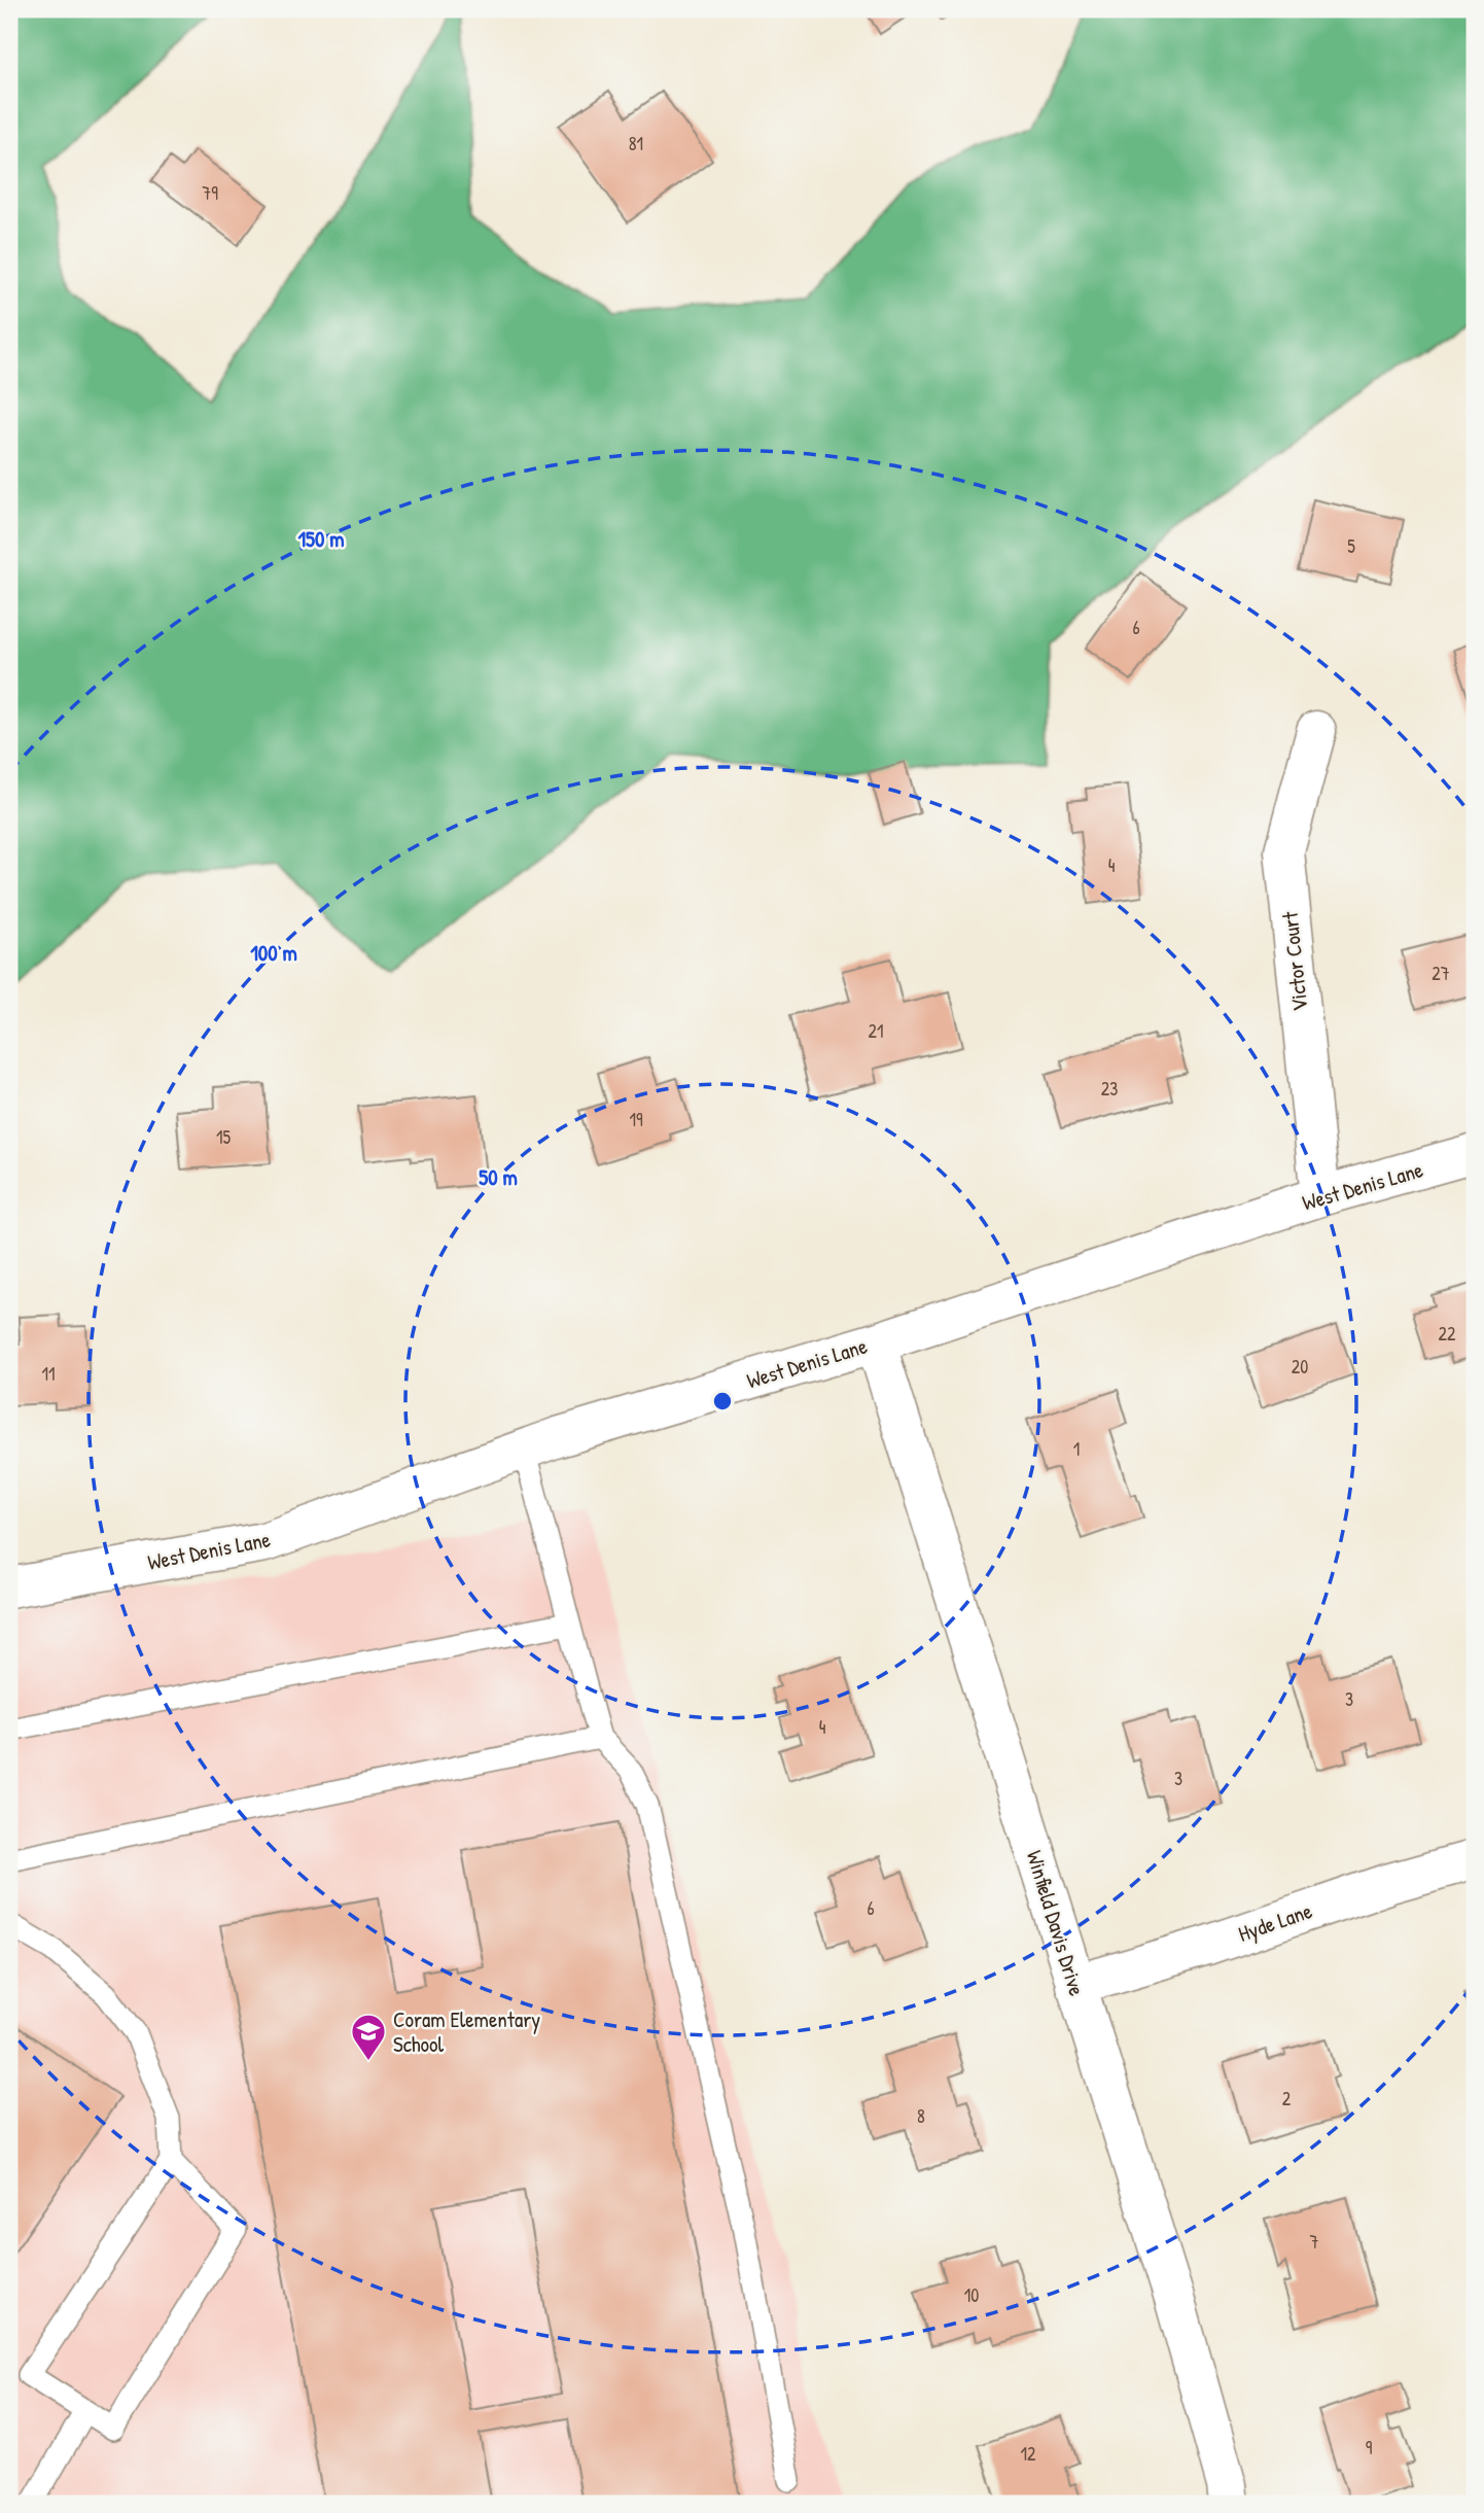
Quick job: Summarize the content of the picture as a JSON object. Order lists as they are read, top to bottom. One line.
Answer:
{"streets":{"street":["Victor Court","West Denis Lane","Hyde Lane","Winfield Davis Drive"]},"crossings":[["Victor Court","West Denis Lane"],["West Denis Lane","Winfield Davis Drive"],["Hyde Lane","Winfield Davis Drive"]],"places":{"school or university":["Coram Elementary School"]},"house_numbers":["81","79","5","6","4","27","21","23","19","15","22","20","11","1","3","4","3","6","2","8","7","10","9","12"],"rings":["150 m","100 m","50 m"]}
